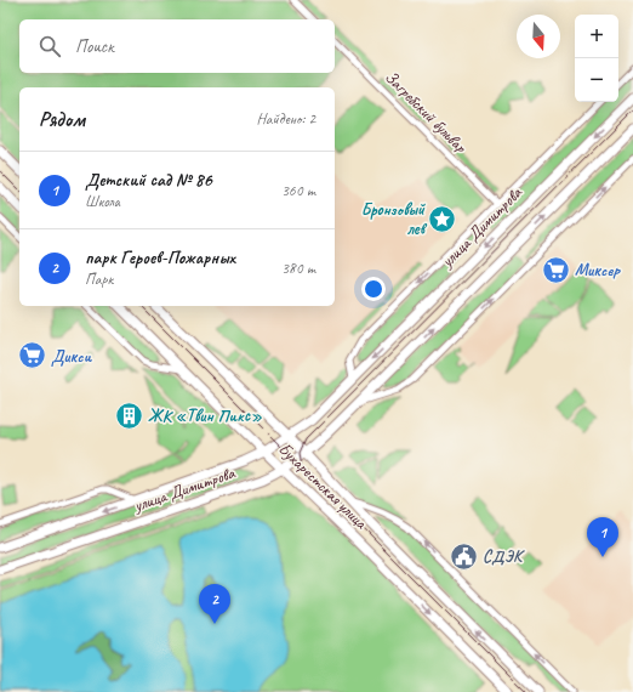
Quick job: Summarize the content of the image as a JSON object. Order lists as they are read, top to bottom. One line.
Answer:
{"streets":{"street":["Загребский бульвар","улица Димитрова","Бухарестская улица"]},"crossings":[["Загребский бульвар","улица Димитрова"],["улица Димитрова","Бухарестская улица"]],"places":{"place":["Бронзовый лев"],"supermarket":["Миксер","Дикси"],"building":["ЖК «Твин Пикс»"],"public building":["СДЭК"]},"north":"bottom","page":{"map_buttons":["+","−"],"search":"Поиск","heading":["Рядом","Найдено: 2"],"list":[{"mark":"1","name":"Детский сад № 86","note":"Школа","value":"360 m"},{"mark":"2","name":"парк Героев-Пожарных","note":"Парк","value":"380 m"}],"pins":["1","2"]}}
